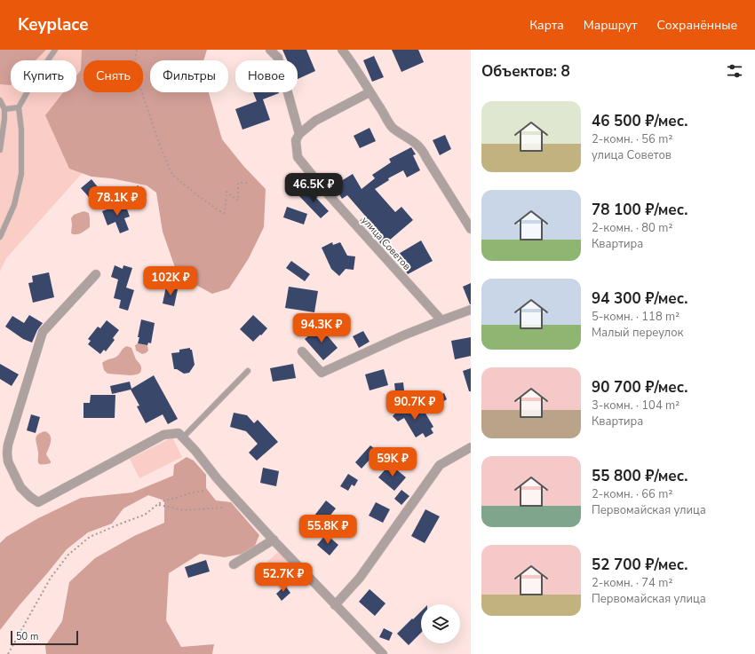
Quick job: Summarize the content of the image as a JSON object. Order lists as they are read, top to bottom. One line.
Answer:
{"streets":{"street":["улица Советов"]},"scale_bar":"50 m","page":{"header":"Keyplace","nav":["Карта","Маршрут","Сохранённые"],"heading":"Объектов: 8","chip":["Купить","Снять","Фильтры","Новое"],"list":[{"name":"46 500 ₽/мес.","note":"2-комн. · 56 m² · улица Советов"},{"name":"78 100 ₽/мес.","note":"2-комн. · 80 m² · Квартира"},{"name":"94 300 ₽/мес.","note":"5-комн. · 118 m² · Малый переулок"},{"name":"90 700 ₽/мес.","note":"3-комн. · 104 m² · Квартира"},{"name":"55 800 ₽/мес.","note":"2-комн. · 66 m² · Первомайская улица"},{"name":"52 700 ₽/мес.","note":"2-комн. · 74 m² · Первомайская улица"}],"price":["46.5K ₽","78.1K ₽","102K ₽","94.3K ₽","90.7K ₽","59K ₽","55.8K ₽","52.7K ₽"],"scale":"50 m"}}
